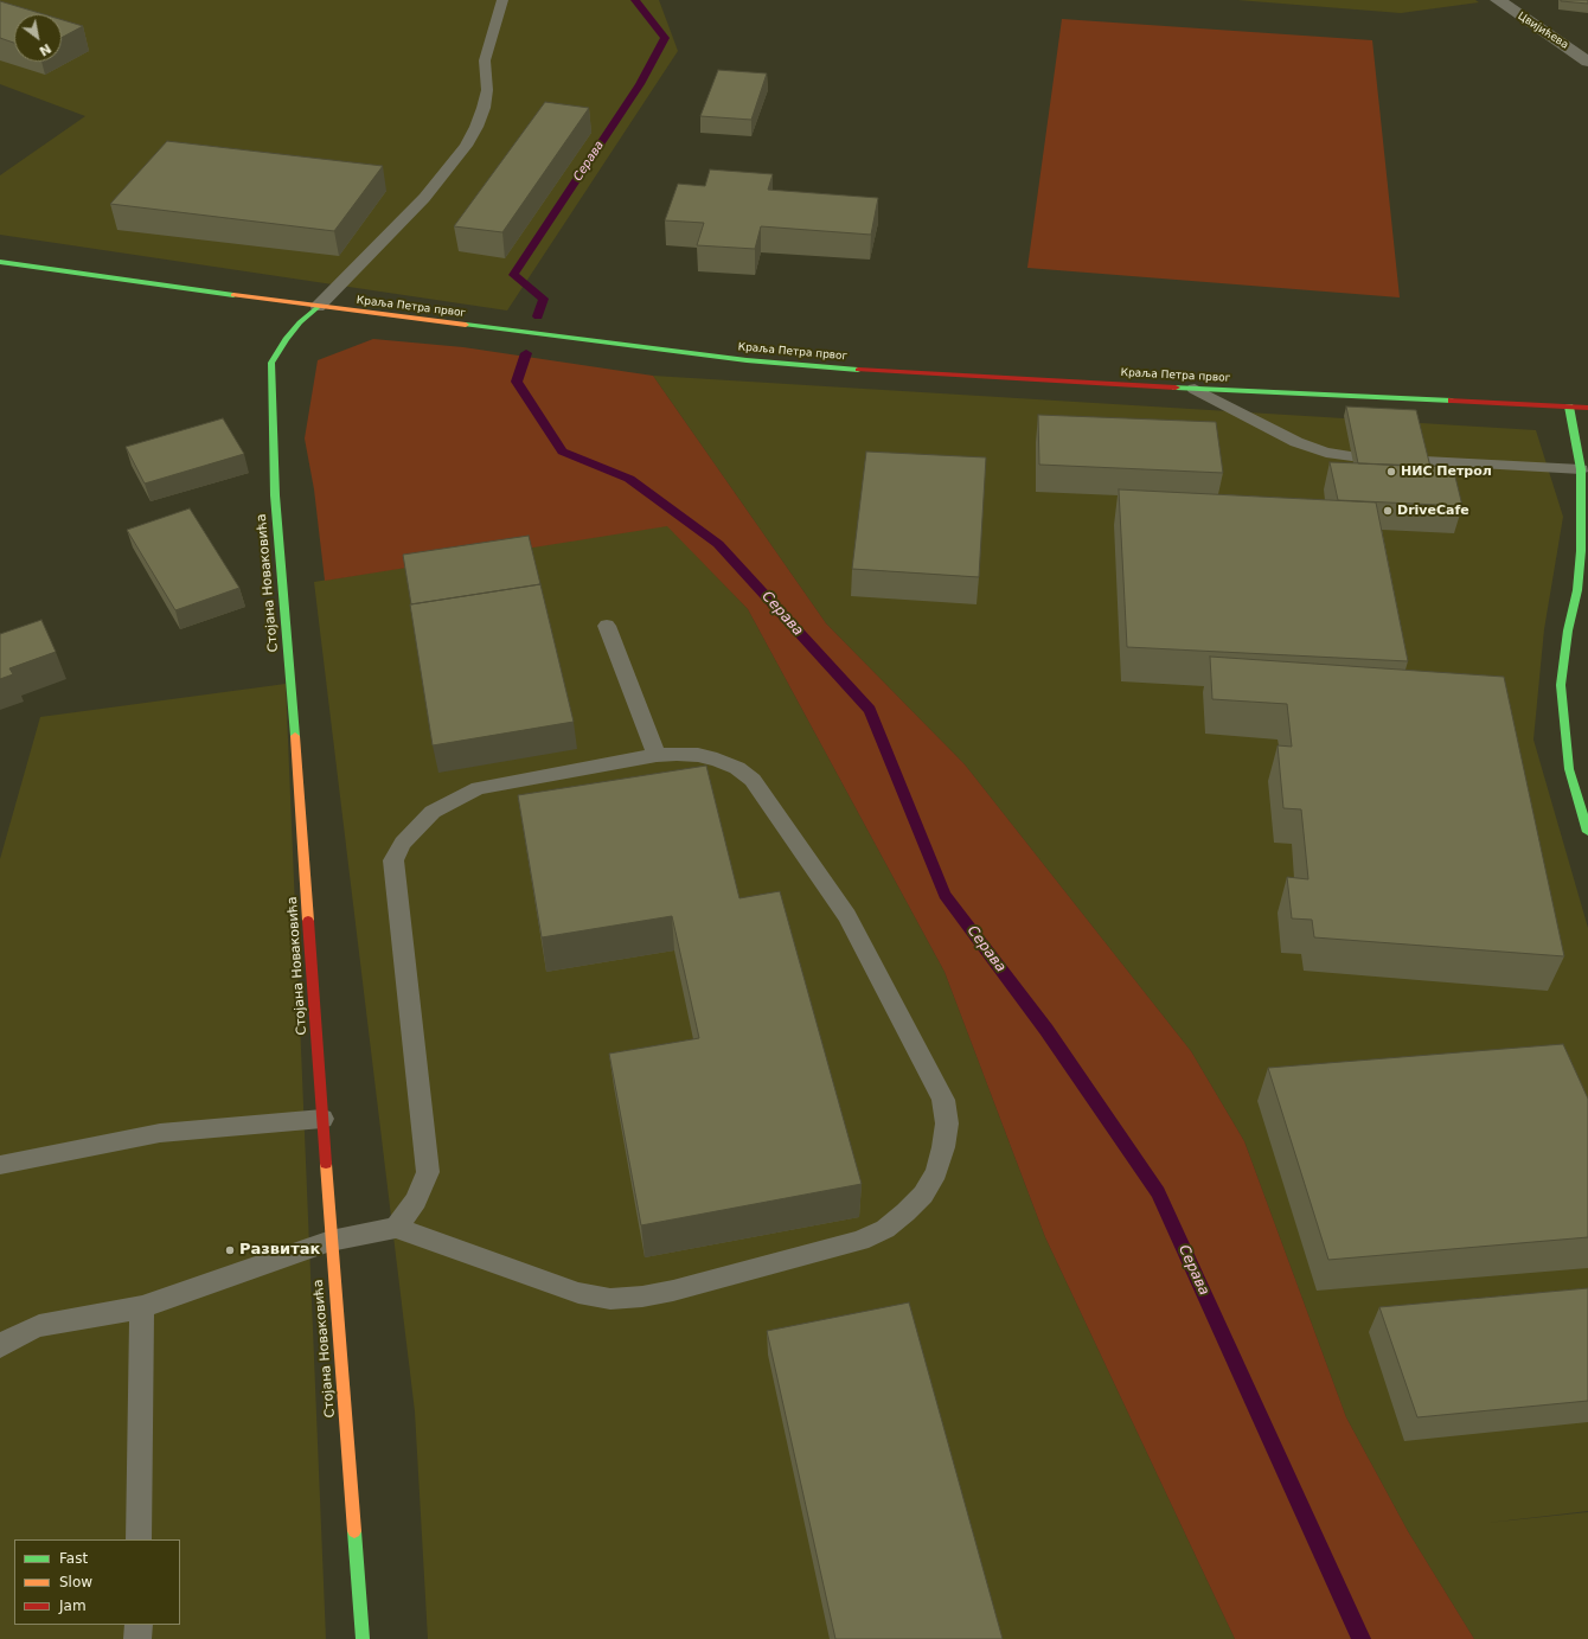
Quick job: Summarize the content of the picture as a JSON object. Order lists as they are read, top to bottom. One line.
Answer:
{"streets":{"street":["Цвијићева","Краља Петра првог","Стојана Новаковића"]},"crossings":[["Краља Петра првог","Стојана Новаковића"]],"water":["Серава"],"places":["НИС Петрол","DriveCafe","Развитак"],"legend":["Fast","Slow","Jam"],"north":"bottom right"}
